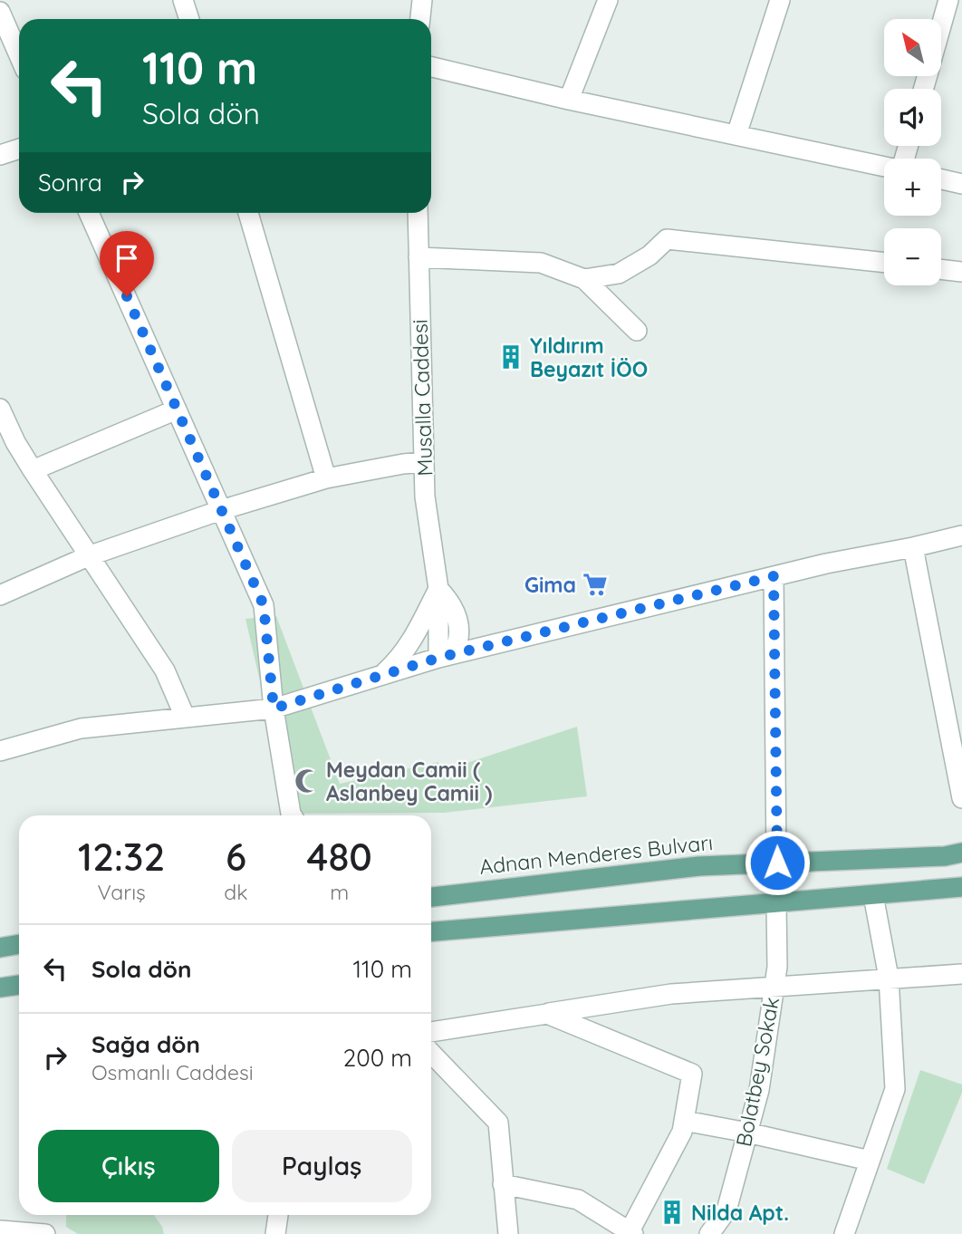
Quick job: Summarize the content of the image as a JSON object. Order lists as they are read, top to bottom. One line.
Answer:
{"streets":{"main road":["Adnan Menderes Bulvarı"],"street":["Musalla Caddesi","Bolatbey Sokak"]},"places":{"building":["Yıldırım Beyazıt İÖO","Nilda Apt."],"supermarket":["Gima"],"mosque":["Meydan Camii ( Aslanbey Camii )"]},"north":"top left","page":{"map_buttons":["+","−"],"turn":["110 m","Sola dön"],"then":"Sonra","eta":["12:32","Varış","6","dk","480","m"],"list":[{"name":"Sola dön","value":"110 m"},{"name":"Sağa dön","note":"Osmanlı Caddesi","value":"200 m"}],"buttons":["Çıkış","Paylaş"]}}
